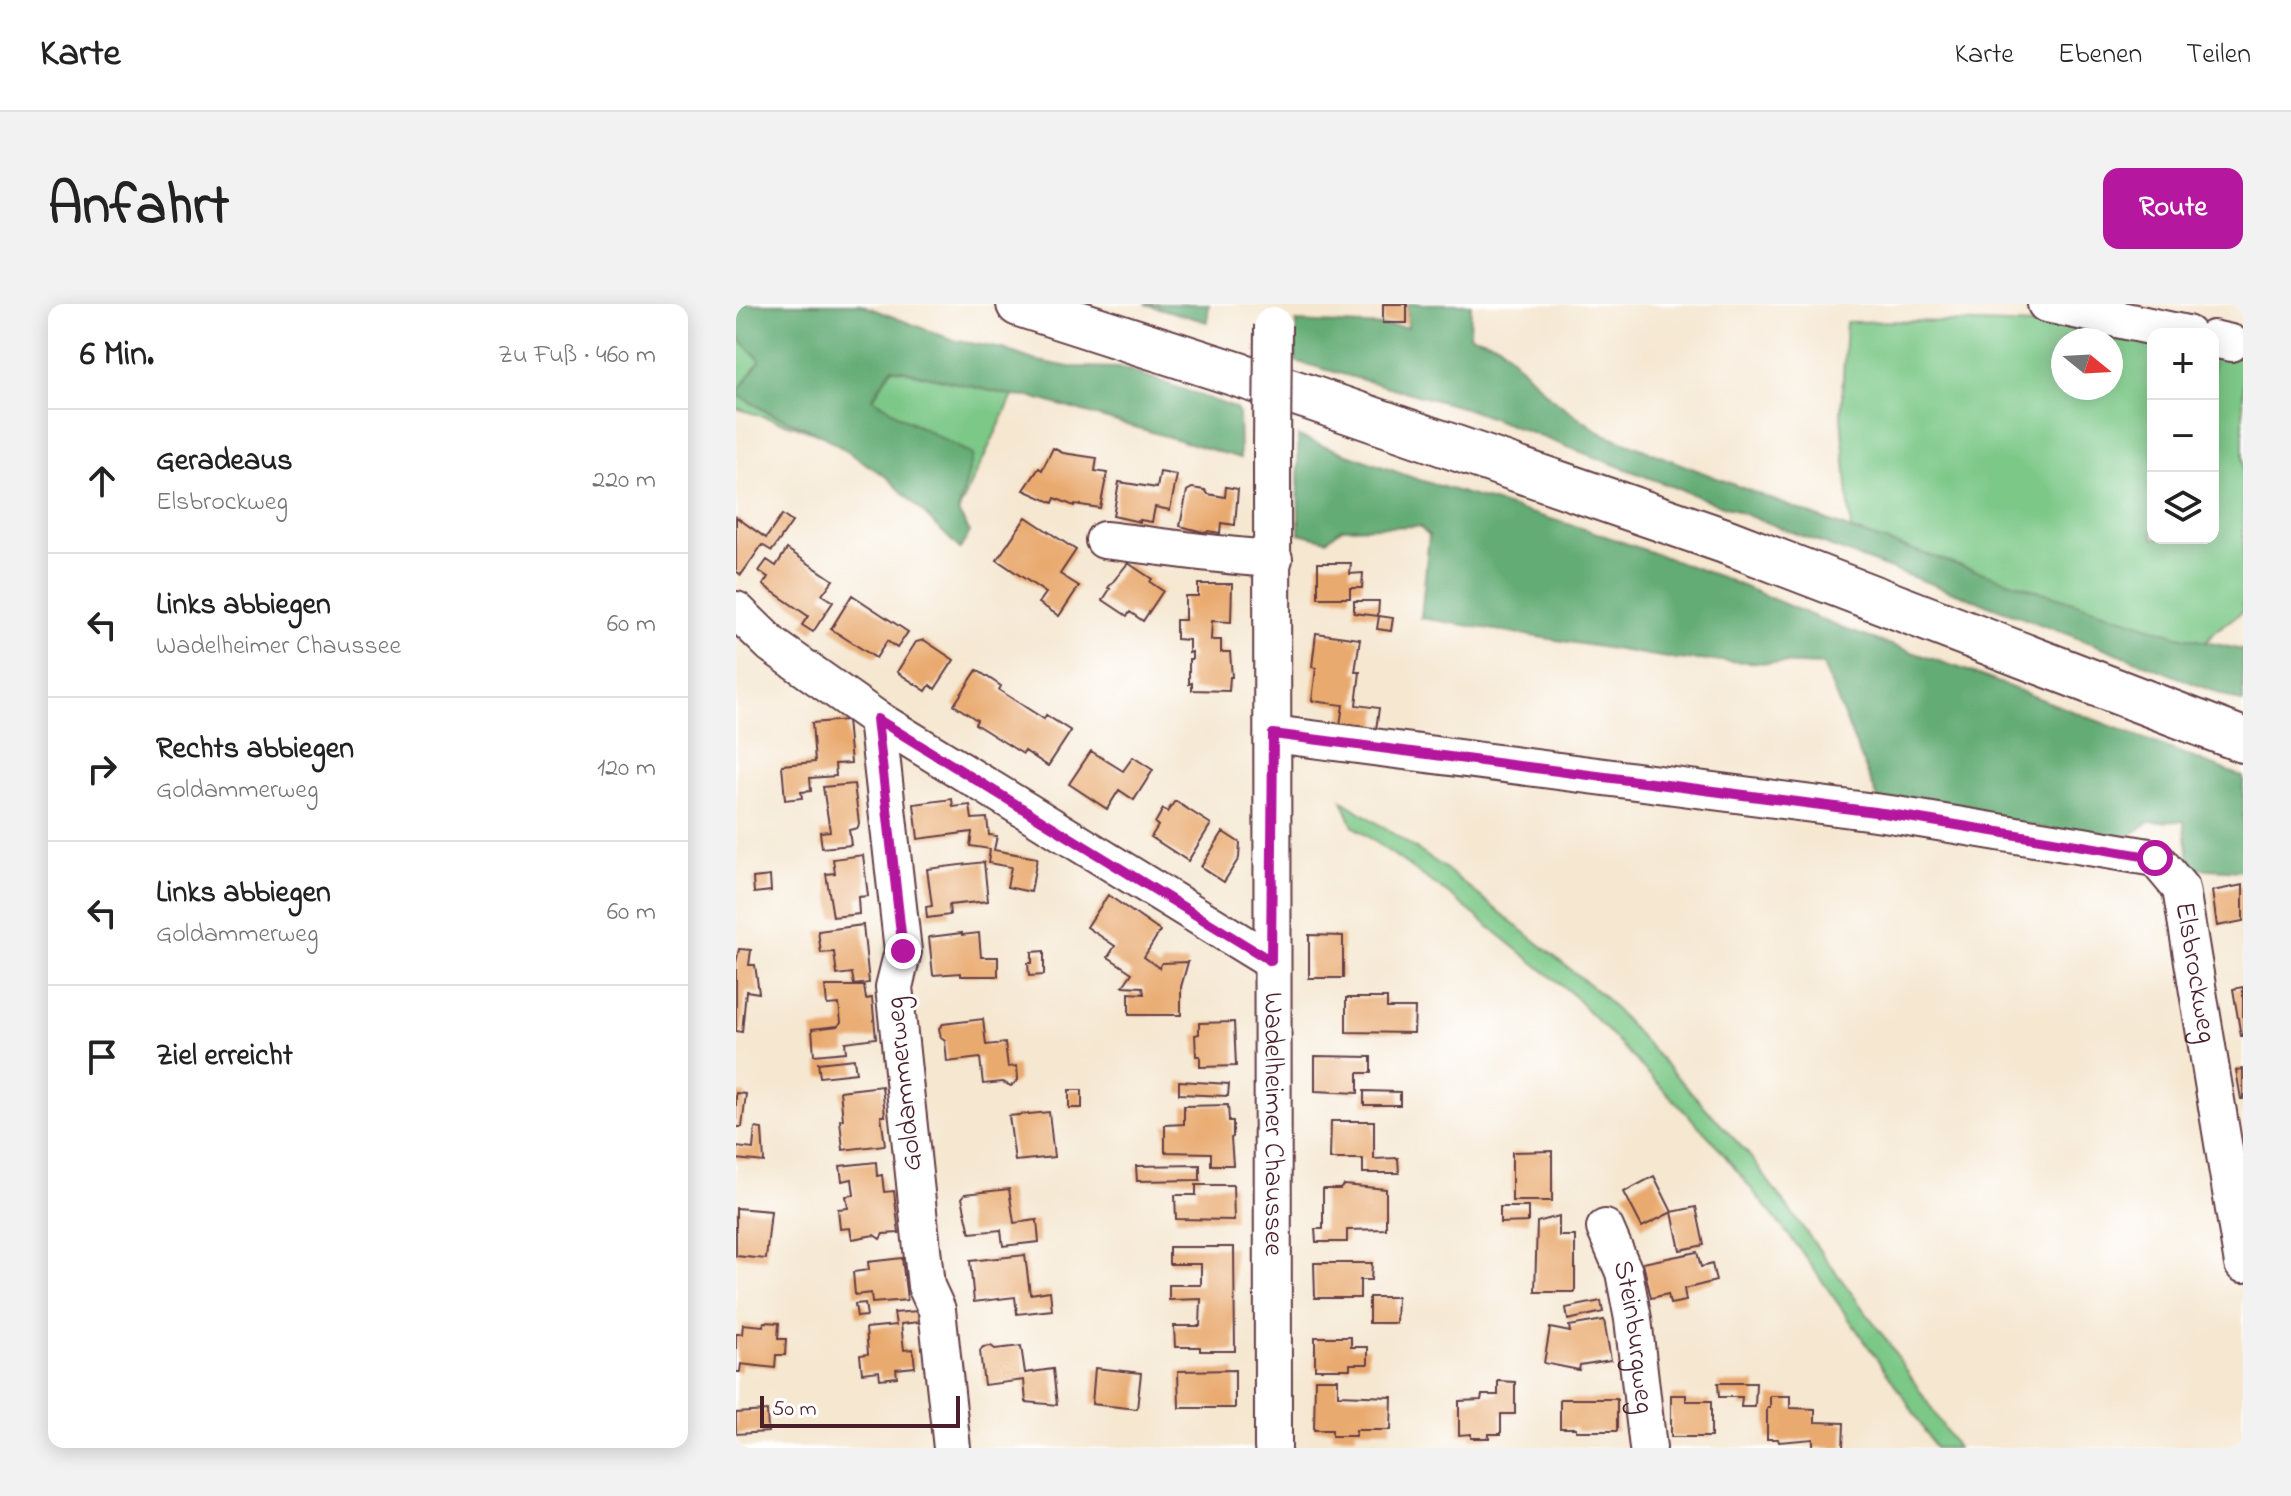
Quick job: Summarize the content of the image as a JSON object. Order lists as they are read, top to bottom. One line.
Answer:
{"streets":{"street":["Elsbrockweg","Goldammerweg","Wadelheimer Chaussee","Steinburgweg"]},"crossings":[["Elsbrockweg","Wadelheimer Chaussee"]],"scale_bar":"50 m","north":"right","page":{"header":"Karte","nav":["Karte","Ebenen","Teilen"],"title":"Anfahrt","buttons":"Route","heading":["6 Min.","Zu Fuß · 460 m"],"map_buttons":["+","−"],"list":[["Geradeaus","Elsbrockweg","220 m"],["Links abbiegen","Wadelheimer Chaussee","60 m"],["Rechts abbiegen","Goldammerweg","120 m"],["Links abbiegen","Goldammerweg","60 m"],"Ziel erreicht"],"scale":"50 m"}}
